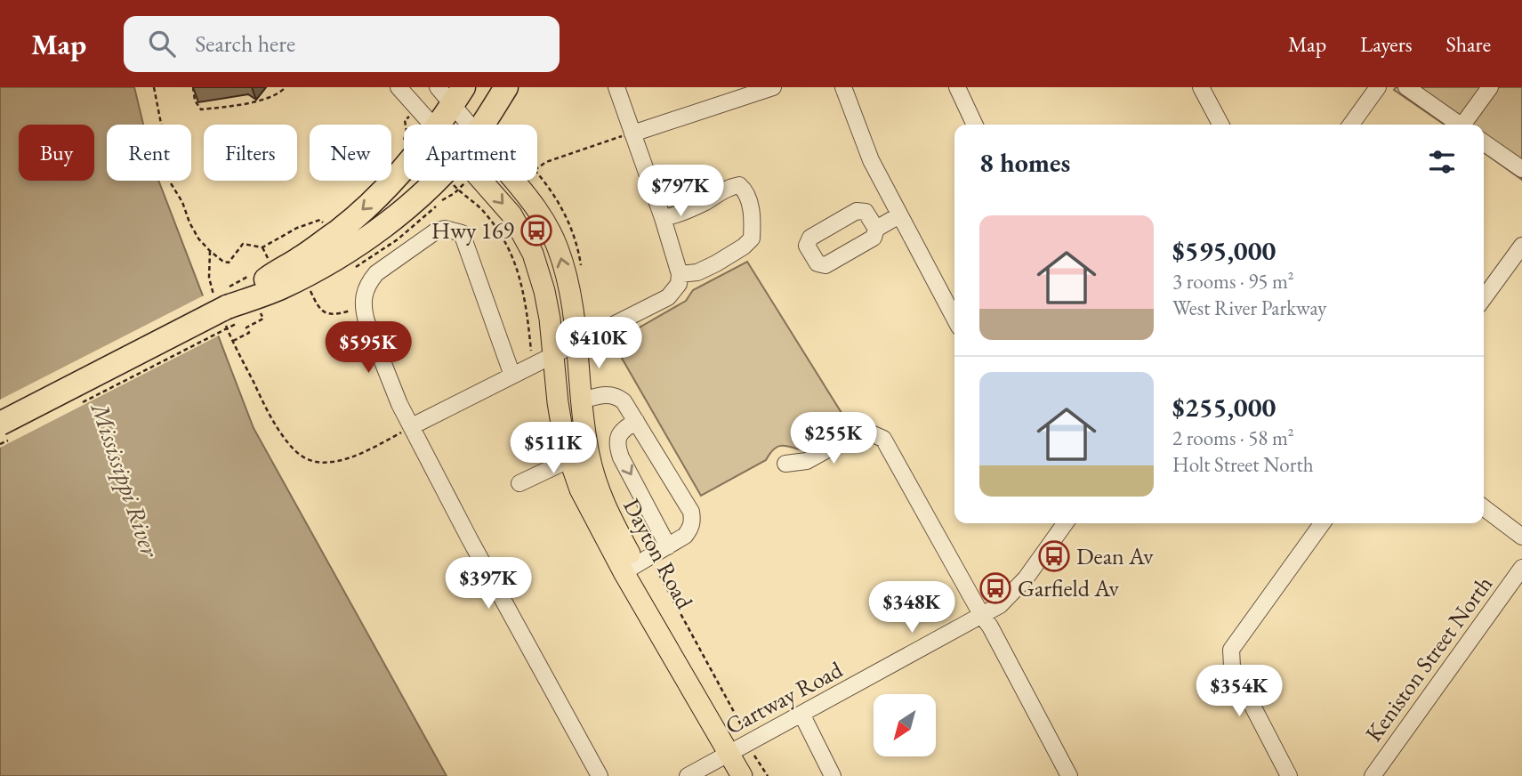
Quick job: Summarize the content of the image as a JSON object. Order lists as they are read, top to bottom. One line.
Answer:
{"streets":{"main road":["Dayton Road"],"street":["Keniston Street North","Cartway Road"]},"crossings":[["Dayton Road","Cartway Road"]],"water":["Mississippi River"],"places":{"bus stop":["Hwy 169","Dean Av","Garfield Av"]},"north":"bottom left","page":{"header":"Map","search":"Search here","nav":["Map","Layers","Share"],"chip":["Buy","Rent","Filters","New","Apartment"],"heading":"8 homes","price":["$797K","$410K","$595K","$255K","$511K","$397K","$348K","$354K"],"list":[{"name":"$595,000","note":"3 rooms · 95 m² · West River Parkway"},{"name":"$255,000","note":"2 rooms · 58 m² · Holt Street North"}]}}
